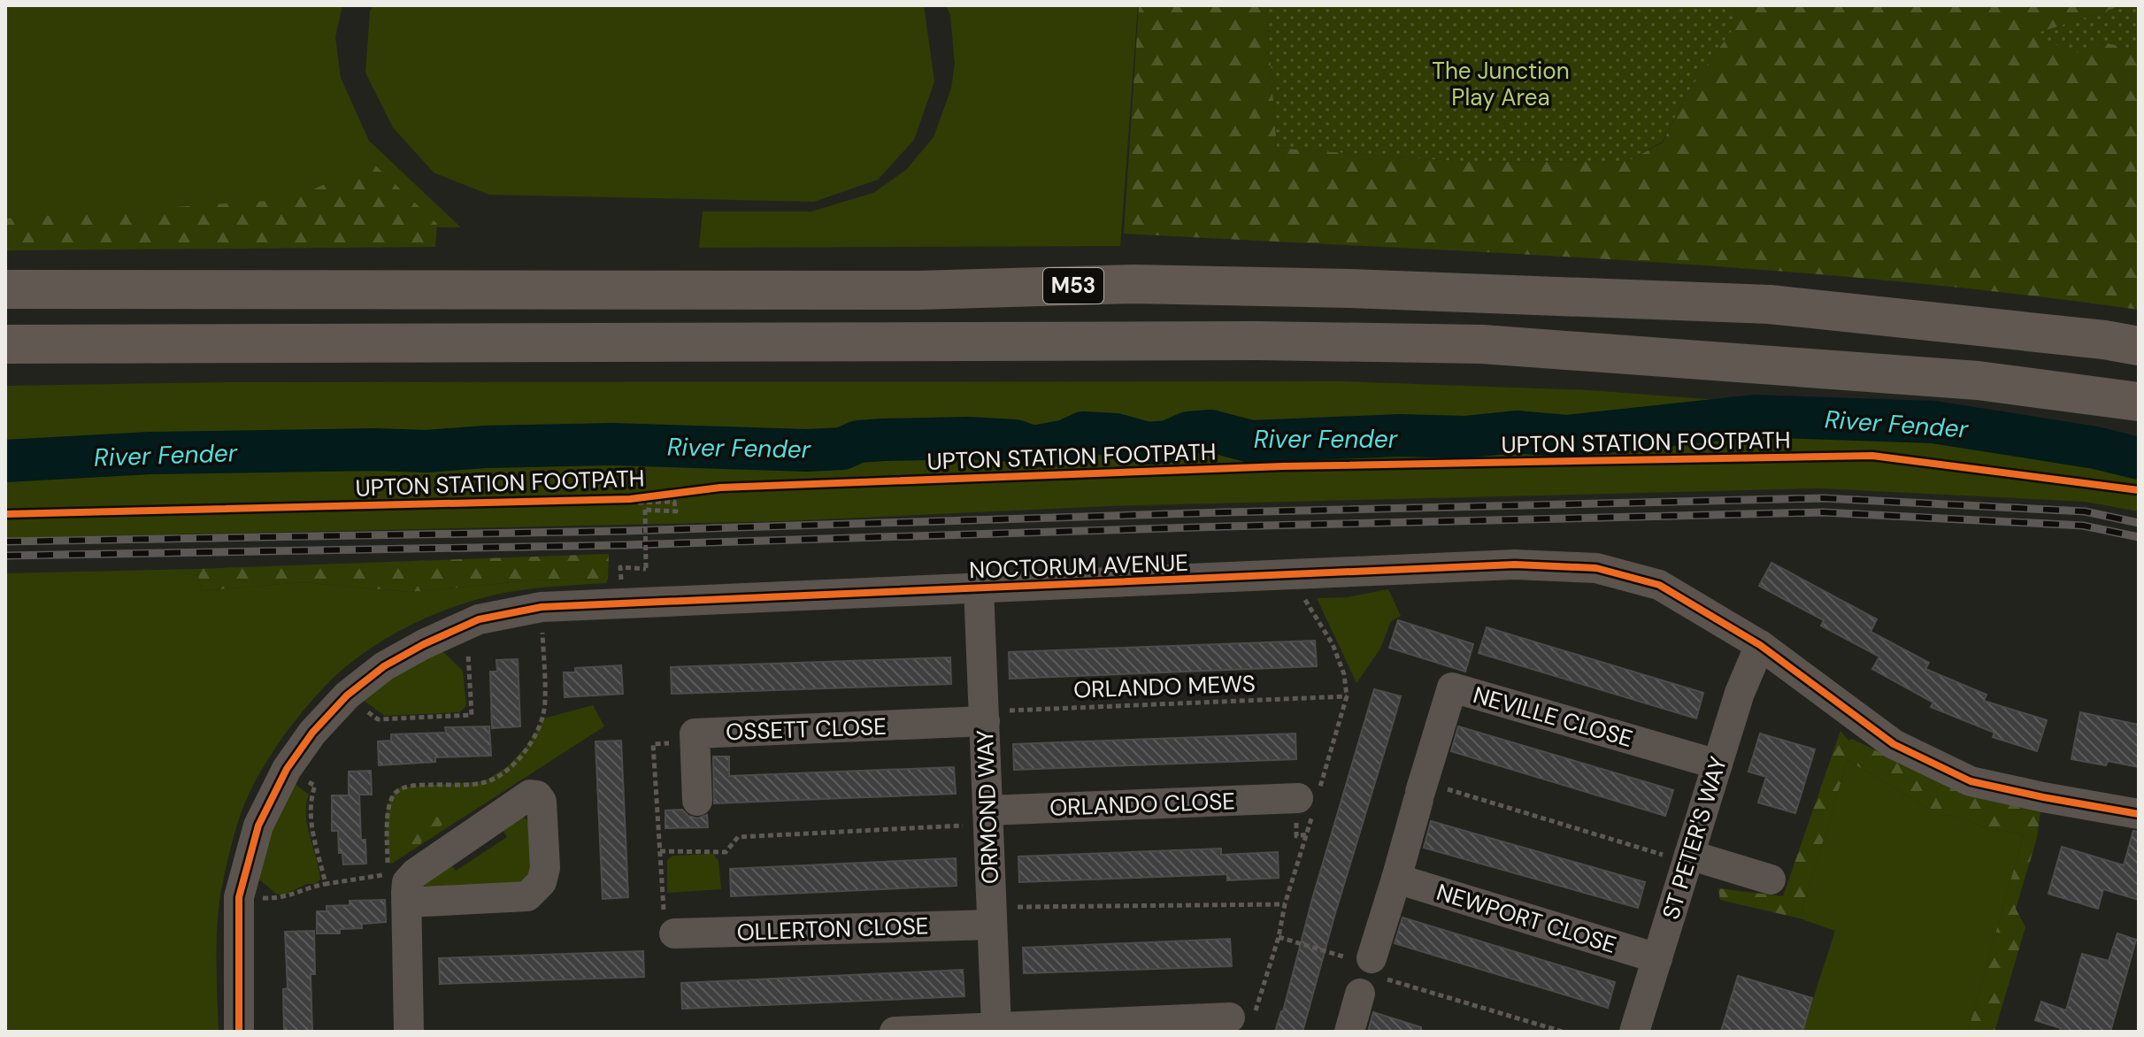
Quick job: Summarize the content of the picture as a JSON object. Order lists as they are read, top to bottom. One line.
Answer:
{"streets":{"highway":["M53"],"street":["NOCTORUM AVENUE","NEVILLE CLOSE","OSSETT CLOSE","ORLANDO CLOSE","ORMOND WAY","ST PETER'S WAY","NEWPORT CLOSE","OLLERTON CLOSE"],"path":["ORLANDO MEWS"],"cycle path":["UPTON STATION FOOTPATH"]},"crossings":[["NOCTORUM AVENUE","ORMOND WAY"],["NOCTORUM AVENUE","ST PETER'S WAY"],["ORLANDO MEWS","OSSETT CLOSE"],["ORLANDO MEWS","ORMOND WAY"],["NEVILLE CLOSE","ST PETER'S WAY"],["OSSETT CLOSE","ORMOND WAY"],["ORLANDO CLOSE","ORMOND WAY"],["ORMOND WAY","OLLERTON CLOSE"],["ST PETER'S WAY","NEWPORT CLOSE"]],"water":["River Fender"],"parks":["The Junction Play Area"]}
